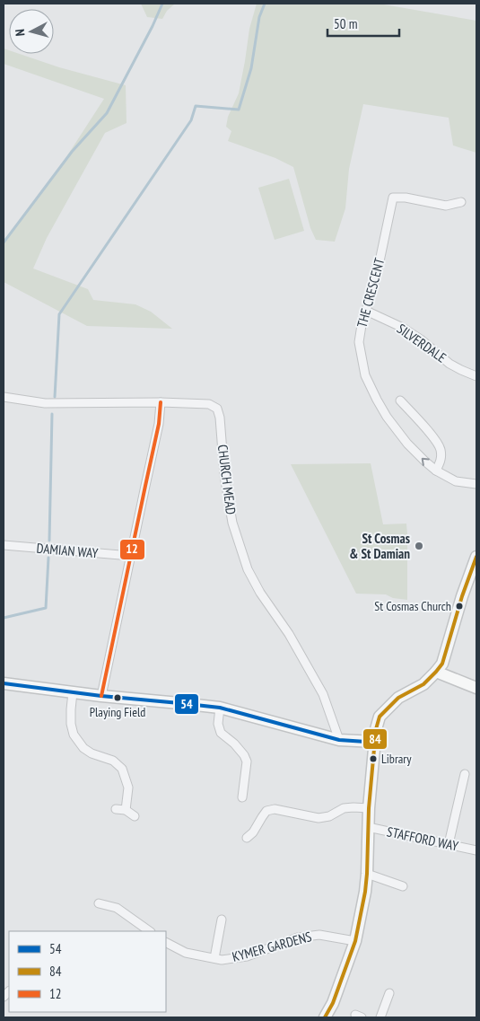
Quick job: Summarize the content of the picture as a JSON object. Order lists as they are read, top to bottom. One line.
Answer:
{"streets":{"street":["THE CRESCENT","SILVERDALE","CHURCH MEAD","DAMIAN WAY","STAFFORD WAY","KYMER GARDENS"]},"crossings":[["THE CRESCENT","SILVERDALE"]],"places":["St Cosmas & St Damian","St Cosmas Church","Playing Field","Library"],"lines":["transit line 12","transit line 84","transit line 54"],"legend":["54","84","12"],"scale_bar":"50 m","north":"left"}
